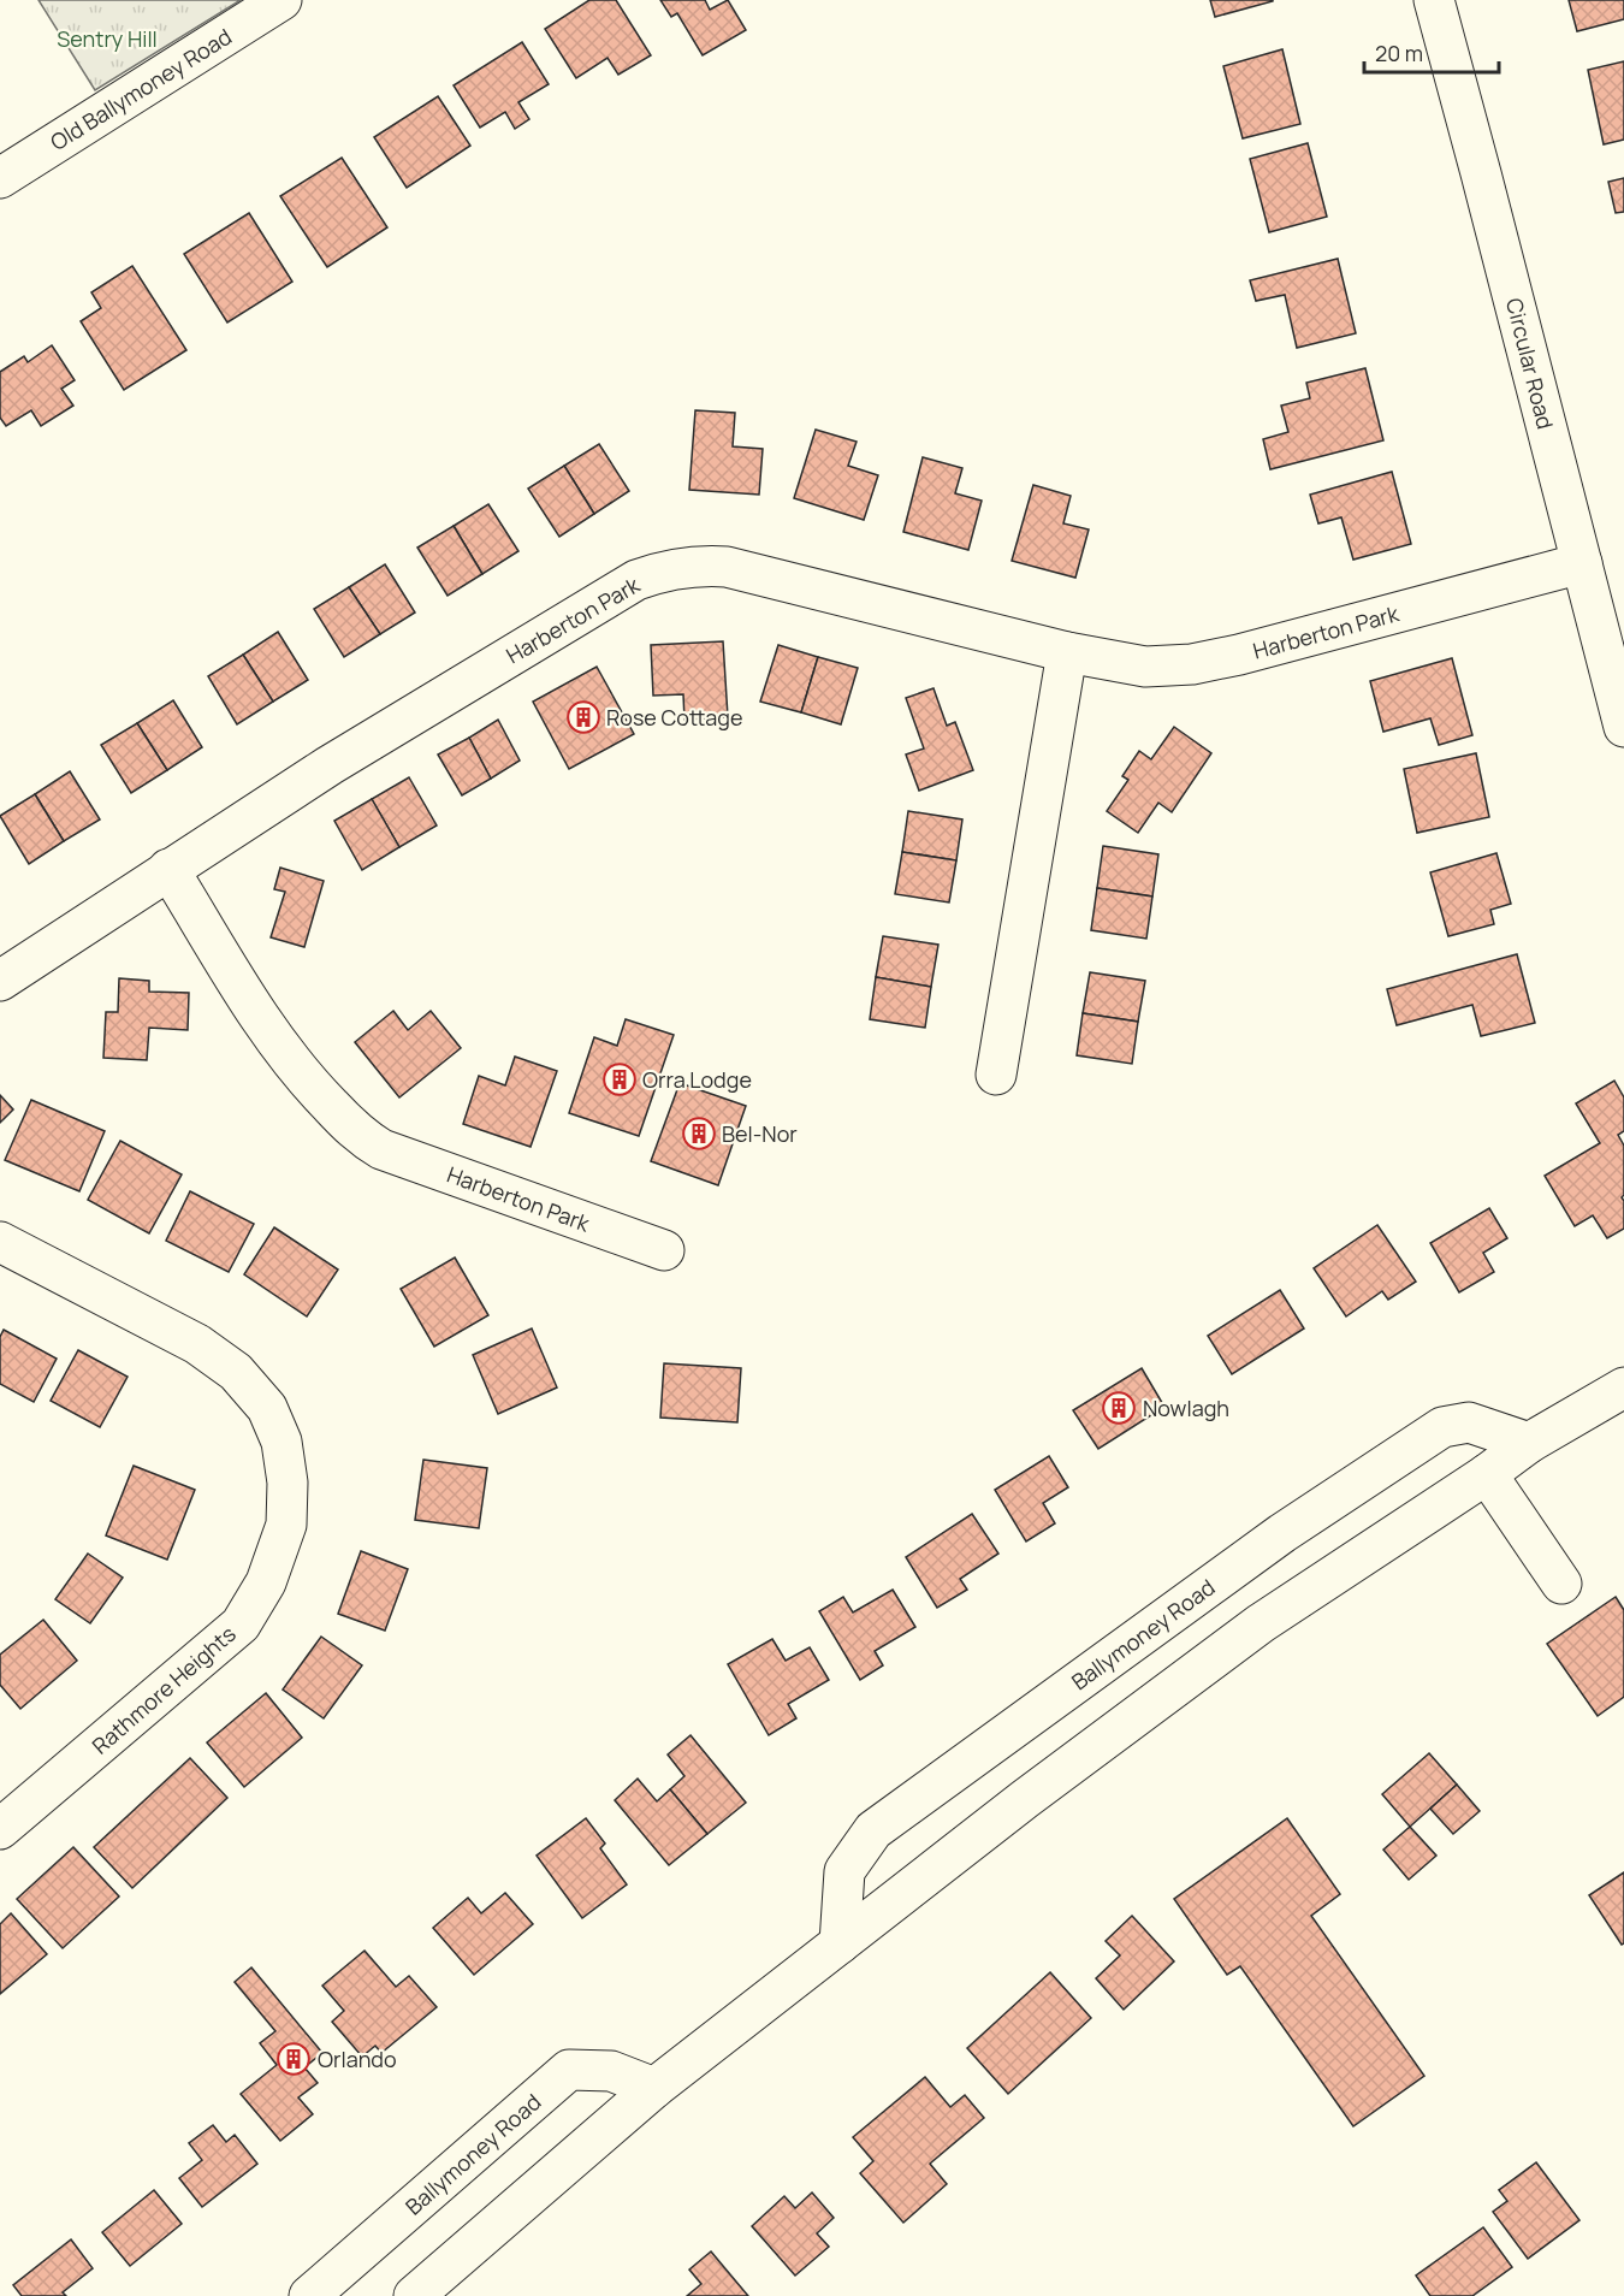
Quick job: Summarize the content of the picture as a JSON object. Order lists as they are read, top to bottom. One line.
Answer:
{"streets":{"street":["Old Ballymoney Road","Circular Road","Harberton Park","Ballymoney Road","Rathmore Heights"]},"crossings":[["Circular Road","Harberton Park"]],"parks":["Sentry Hill"],"places":{"building":["Rose Cottage","Orra Lodge","Bel-Nor","Nowlagh","Orlando"]},"scale_bar":"20 m"}
